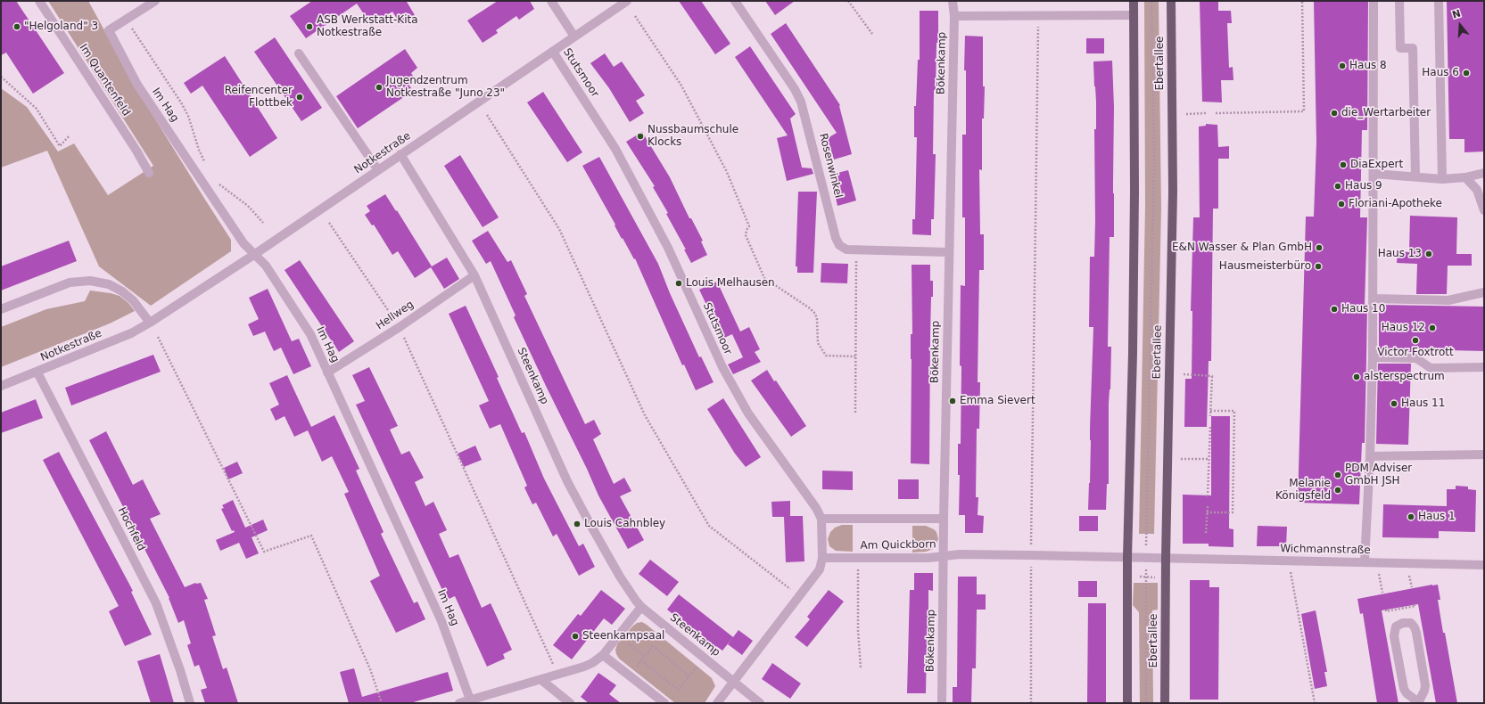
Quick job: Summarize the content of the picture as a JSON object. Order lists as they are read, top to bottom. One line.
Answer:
{"streets":{"main road":["Ebertallee"],"street":["Bökenkamp","Stutsmoor","Im Quantenfeld","Im Hag","Notkestraße","Rosenwinkel","Hellweg","Steenkamp","Hochfeld","Am Quickborn","Wichmannstraße"]},"crossings":[["Bökenkamp","Rosenwinkel"],["Bökenkamp","Am Quickborn"],["Ebertallee","Wichmannstraße"],["Stutsmoor","Notkestraße"],["Stutsmoor","Am Quickborn"],["Im Hag","Notkestraße"],["Im Hag","Hellweg"],["Notkestraße","Steenkamp"],["Notkestraße","Hochfeld"],["Hellweg","Steenkamp"],["Am Quickborn","Wichmannstraße"]],"places":["\"Helgoland\" 3","ASB Werkstatt-Kita Notkestraße","Haus 8","Haus 6","Jugendzentrum Notkestraße \"Juno 23\"","Reifencenter Flottbek","die_Wertarbeiter","Nussbaumschule Klocks","DiaExpert","Haus 9","Floriani-Apotheke","E&N Wasser & Plan GmbH","Haus 13","Hausmeisterbüro","Louis Melhausen","Haus 10","Haus 12","Victor Foxtrott","alsterspectrum","Emma Sievert","Haus 11","PDM Adviser GmbH JSH","Melanie Königsfeld","Haus 1","Louis Cahnbley","Steenkampsaal"],"north":"top"}
